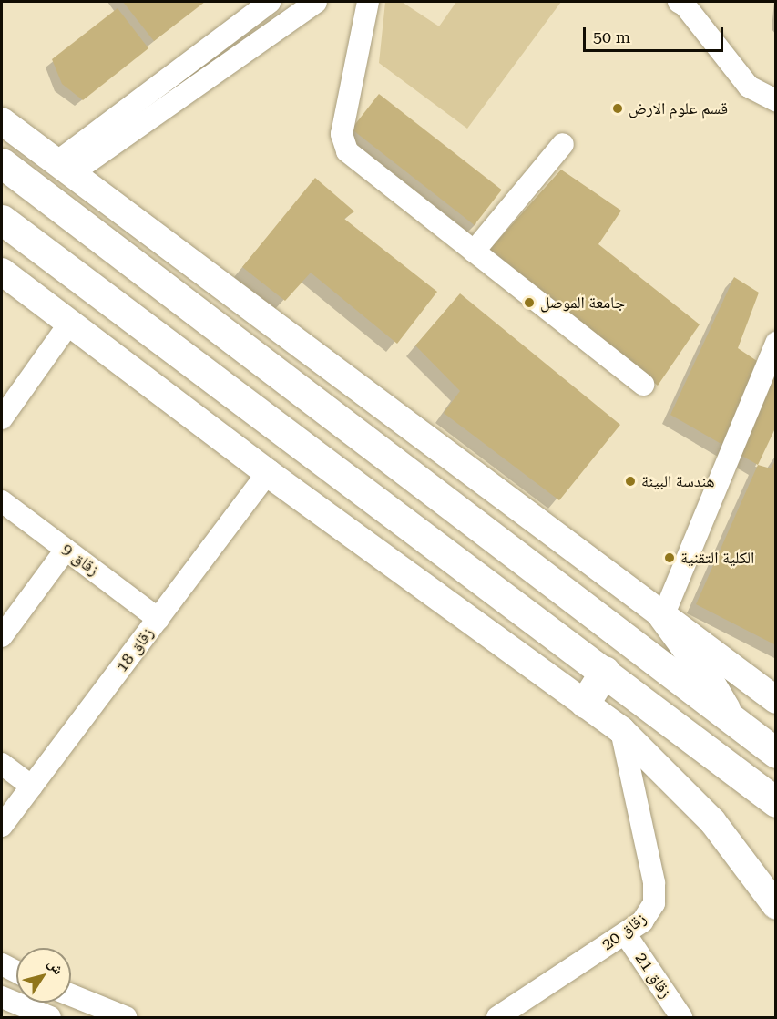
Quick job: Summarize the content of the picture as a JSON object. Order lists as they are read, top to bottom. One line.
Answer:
{"streets":{"street":["زقاق 9","زقاق 18","زقاق 20","زقاق 21"]},"crossings":[["زقاق 9","زقاق 18"],["زقاق 20","زقاق 21"]],"places":["قسم علوم الارض","جامعة الموصل","هندسة البيئة","الكلية التقنية"],"scale_bar":"50 m","north":"top right"}
